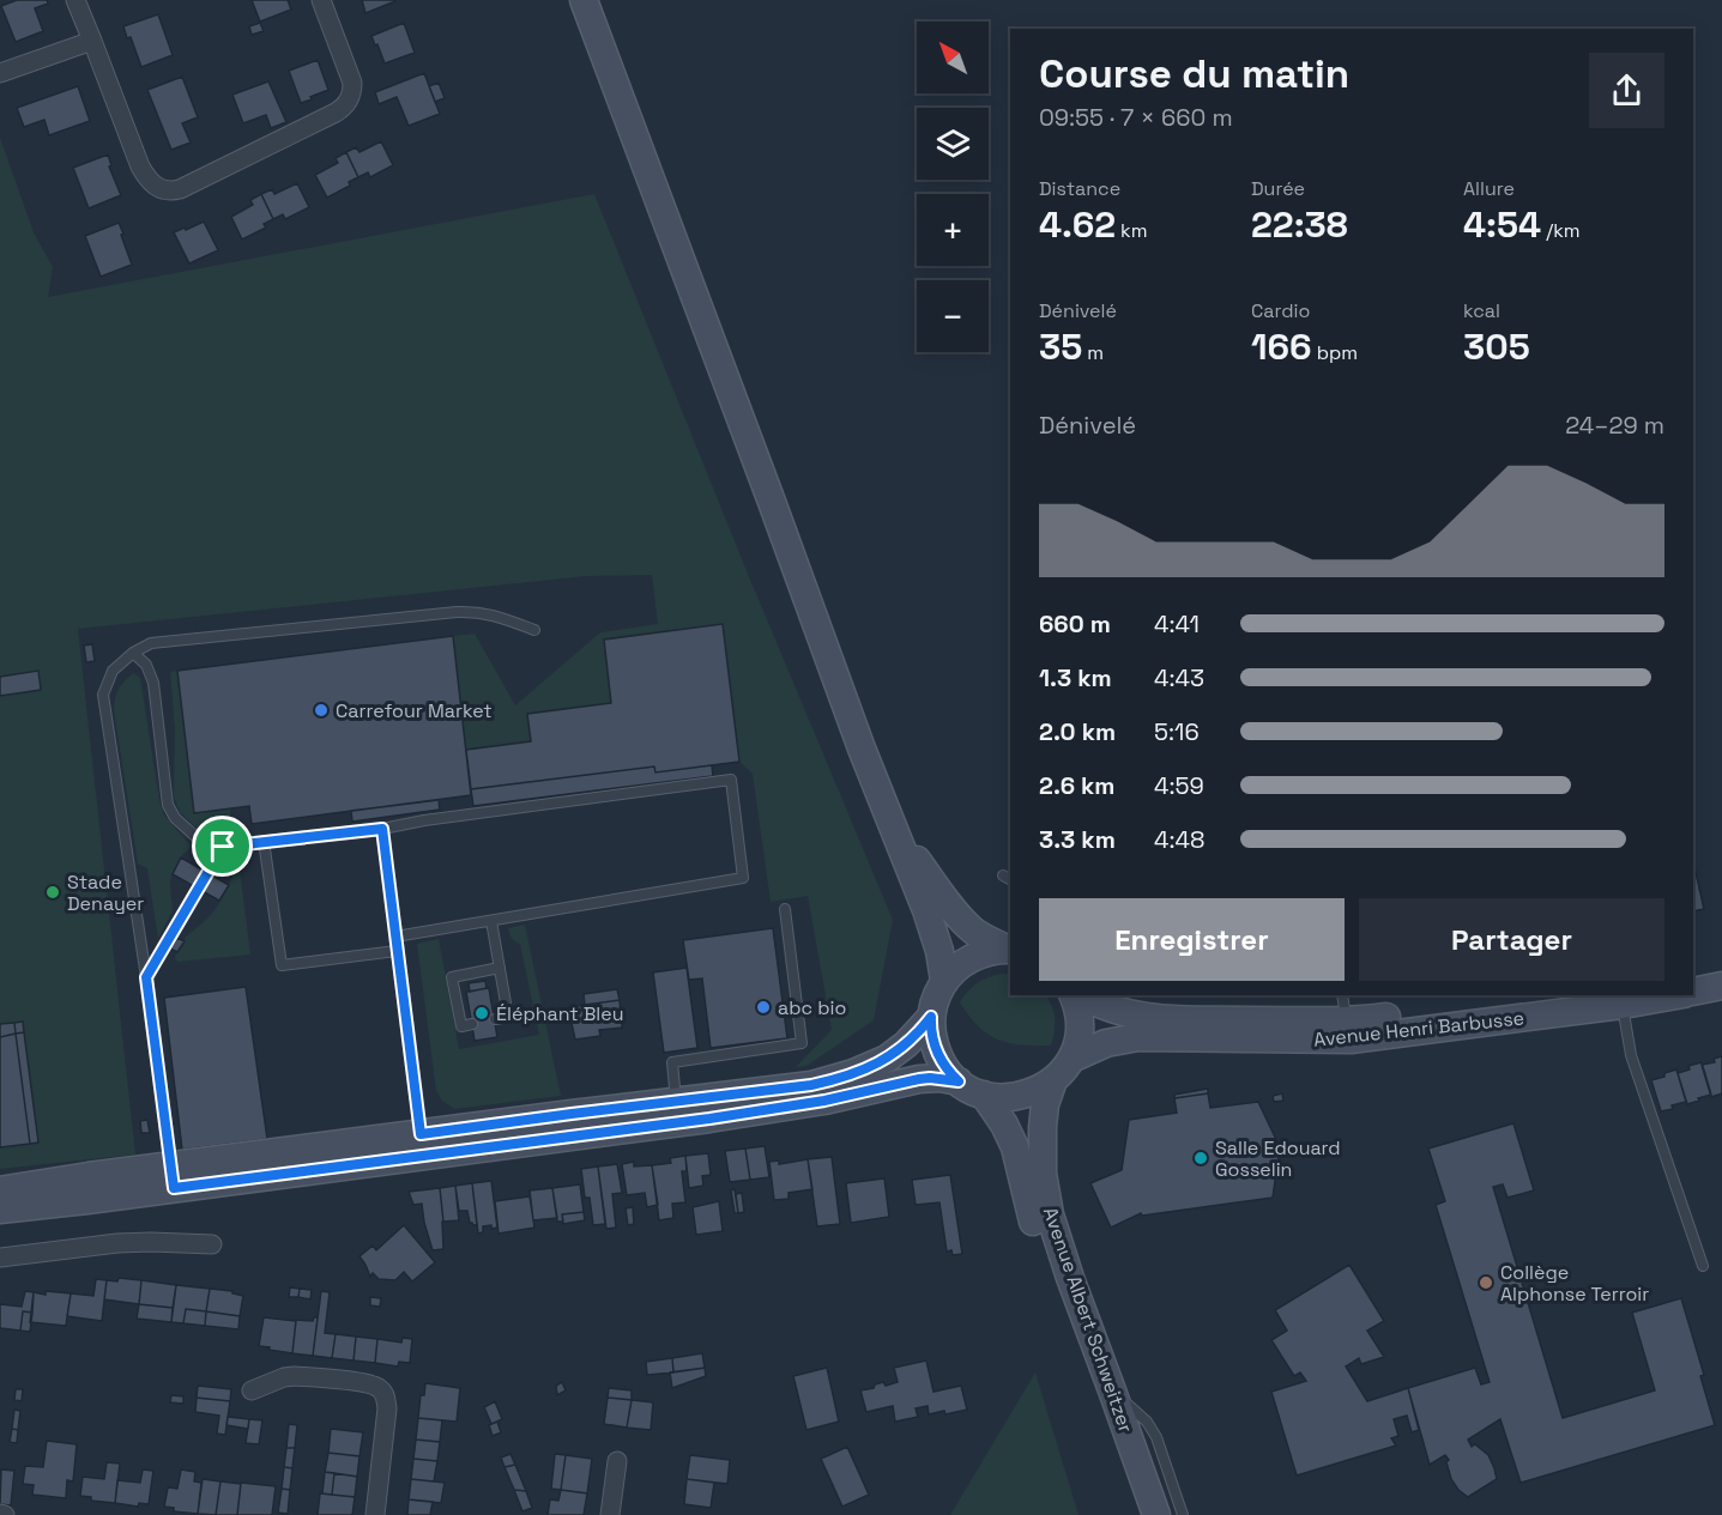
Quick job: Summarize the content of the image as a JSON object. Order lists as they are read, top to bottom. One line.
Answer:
{"streets":{"street":["Avenue Henri Barbusse","Avenue Albert Schweitzer"]},"places":["Carrefour Market","Stade Denayer","abc bio","Éléphant Bleu","Salle Edouard Gosselin","Collège Alphonse Terroir"],"north":"top left","page":{"map_buttons":["+","−"],"heading":["Course du matin","09:55 · 7 × 660 m"],"stats":[["Distance","4.62 km"],["Durée","22:38"],["Allure","4:54 /km"],["Dénivelé","35 m"],["Cardio","166 bpm"],["kcal","305"]],"chart":["Dénivelé","24–29 m"],"list":[{"name":"660 m","note":"4:41"},{"name":"1.3 km","note":"4:43"},{"name":"2.0 km","note":"5:16"},{"name":"2.6 km","note":"4:59"},{"name":"3.3 km","note":"4:48"}],"buttons":["Enregistrer","Partager"]}}
